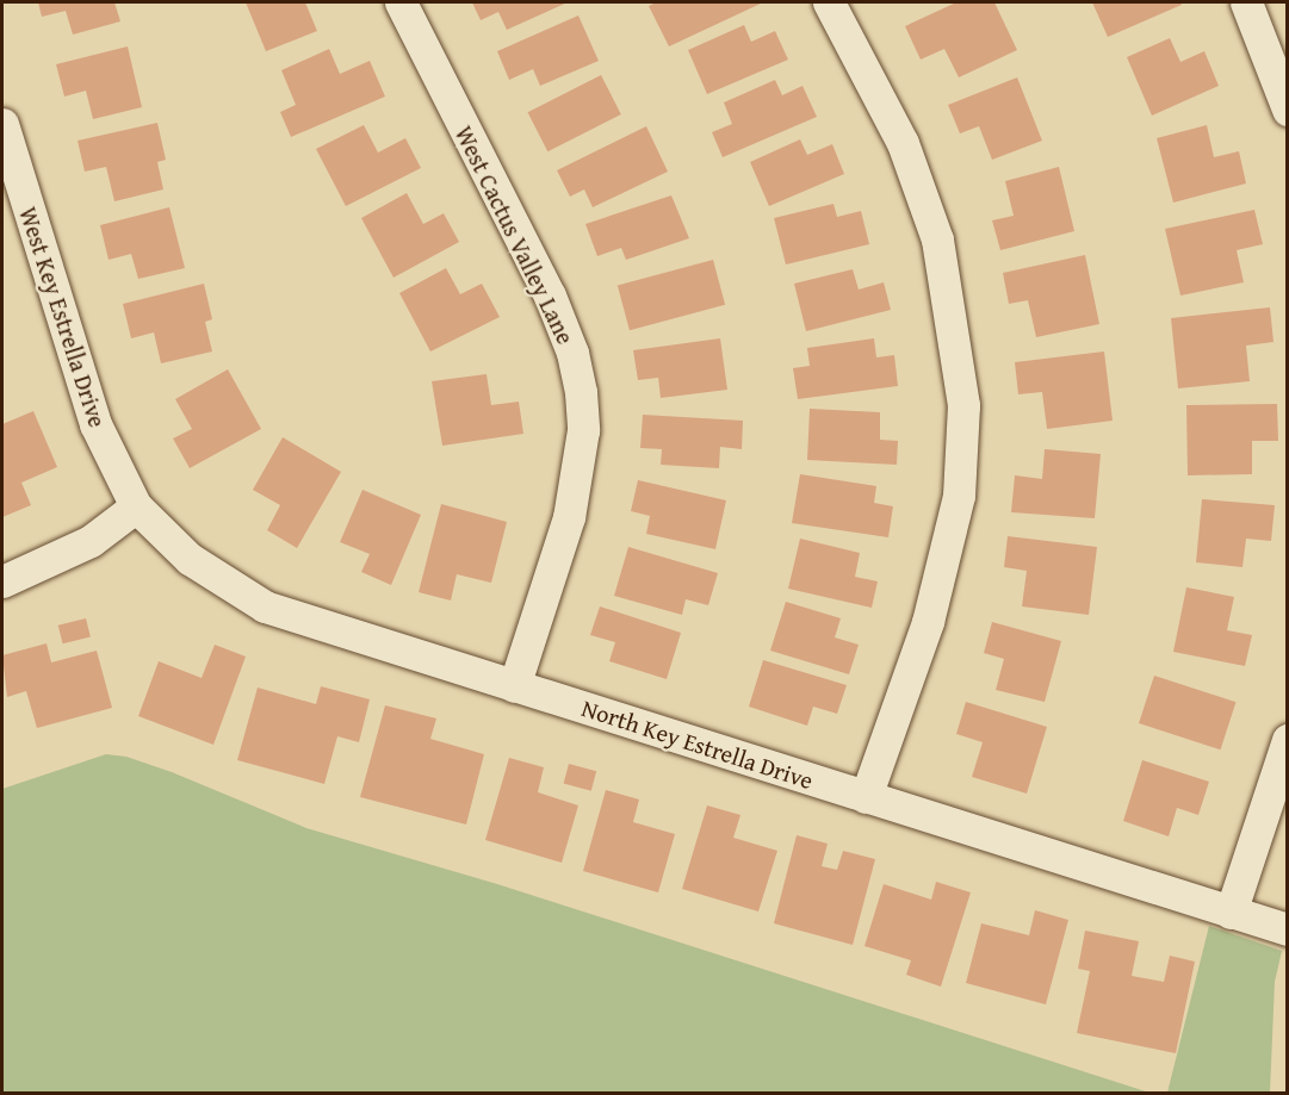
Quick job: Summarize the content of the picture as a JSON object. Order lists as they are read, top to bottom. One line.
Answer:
{"streets":{"street":["West Cactus Valley Lane","West Key Estrella Drive","North Key Estrella Drive"]},"crossings":[["West Cactus Valley Lane","North Key Estrella Drive"],["West Key Estrella Drive","North Key Estrella Drive"]]}
